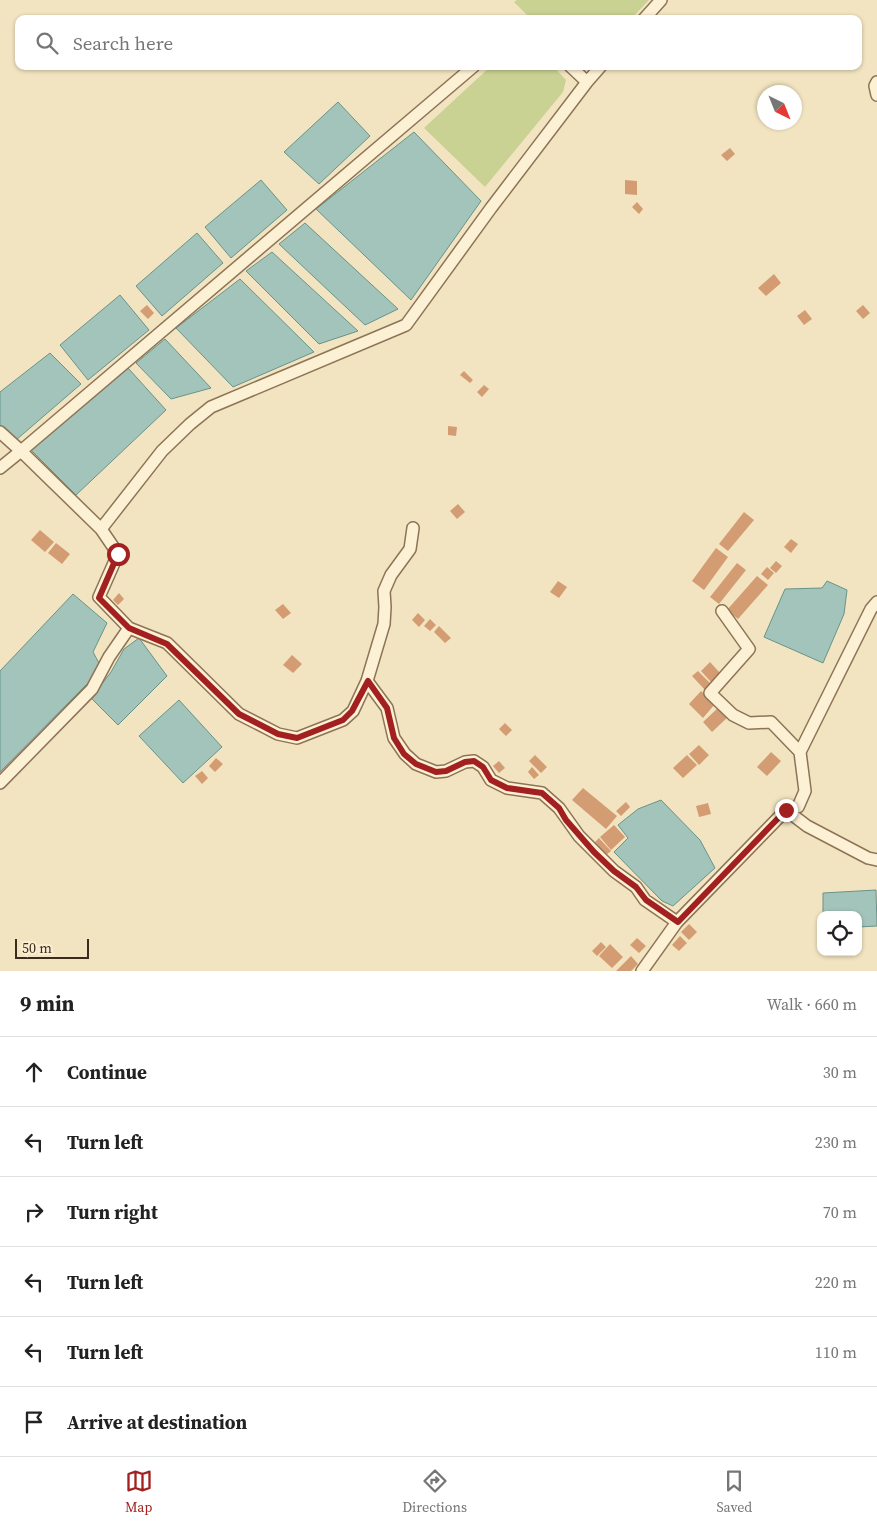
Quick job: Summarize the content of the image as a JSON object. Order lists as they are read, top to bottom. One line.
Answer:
{"scale_bar":"50 m","north":"bottom right","page":{"search":"Search here","scale":"50 m","heading":["9 min","Walk · 660 m"],"list":[["Continue","30 m"],["Turn left","230 m"],["Turn right","70 m"],["Turn left","220 m"],["Turn left","110 m"],"Arrive at destination"],"nav":["Map","Directions","Saved"]}}
